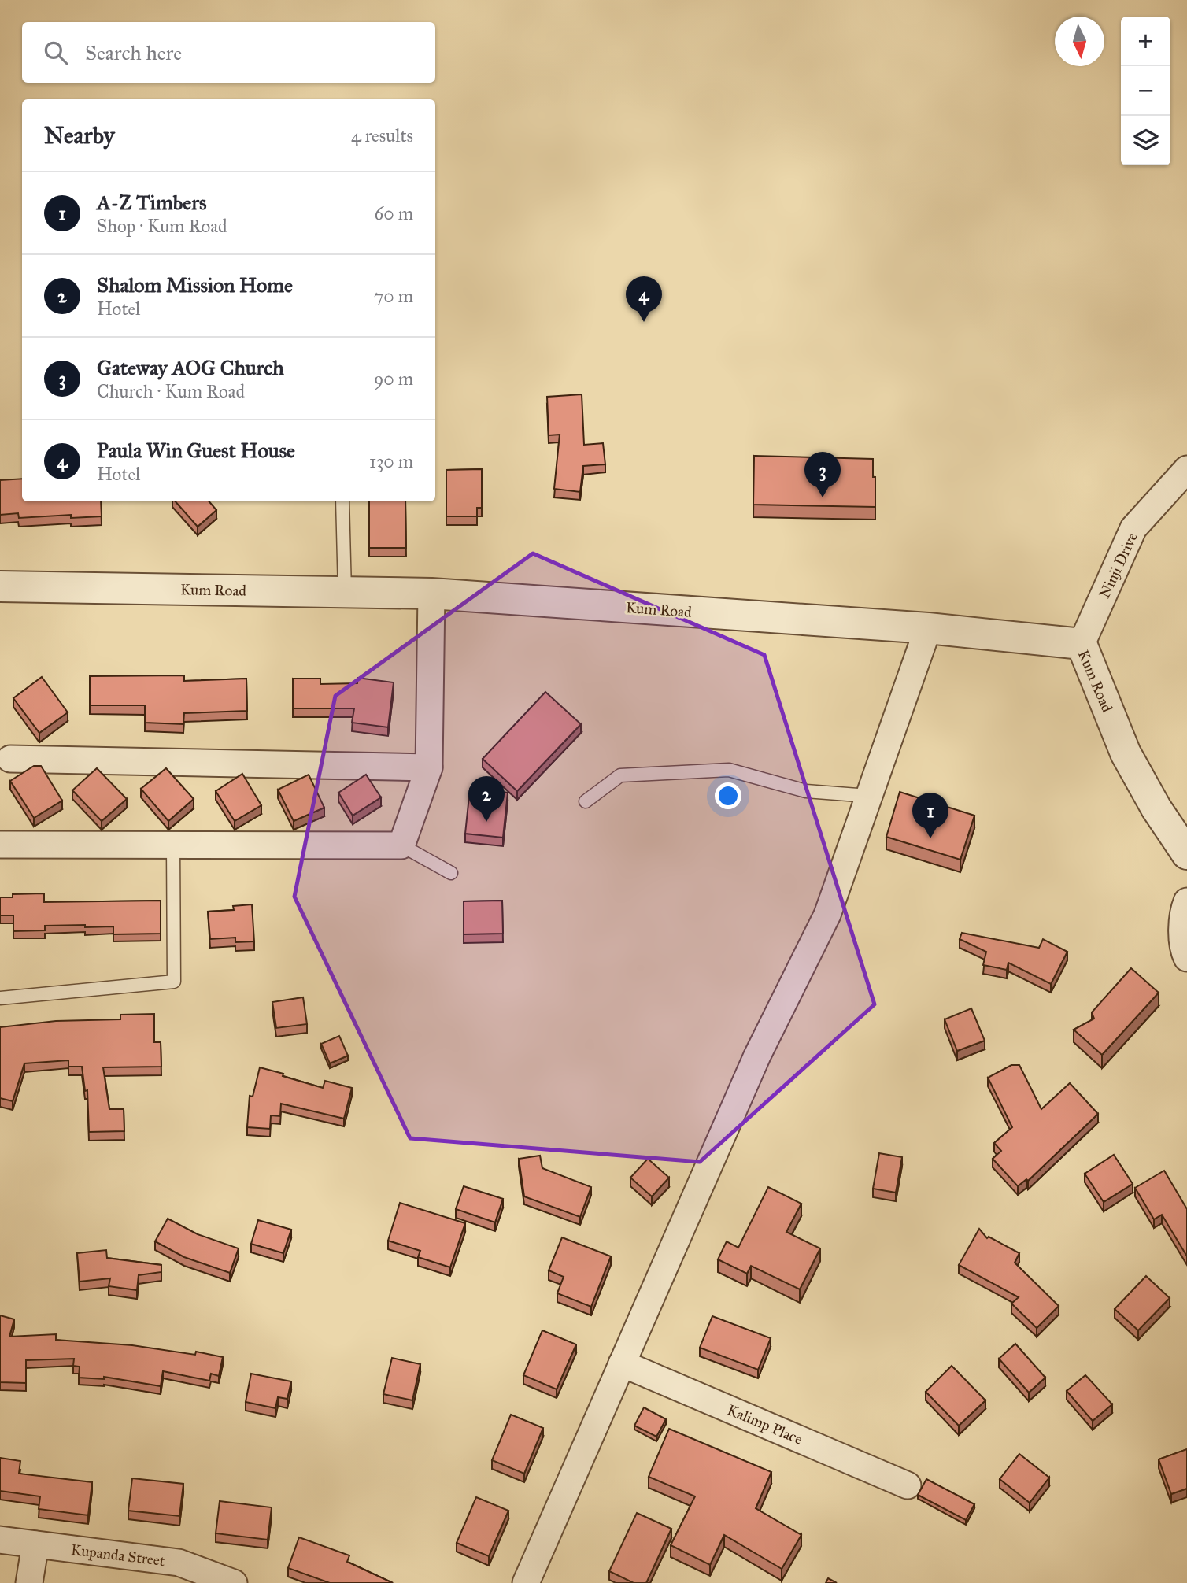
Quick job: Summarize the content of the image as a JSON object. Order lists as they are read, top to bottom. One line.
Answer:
{"streets":{"street":["Ninji Drive","Kum Road","Kalimp Place","Kupanda Street"]},"crossings":[["Ninji Drive","Kum Road"]],"north":"bottom","page":{"map_buttons":["+","−"],"search":"Search here","heading":["Nearby","4 results"],"list":[{"mark":"1","name":"A-Z Timbers","note":"Shop · Kum Road","value":"60 m"},{"mark":"2","name":"Shalom Mission Home","note":"Hotel","value":"70 m"},{"mark":"3","name":"Gateway AOG Church","note":"Church · Kum Road","value":"90 m"},{"mark":"4","name":"Paula Win Guest House","note":"Hotel","value":"130 m"}],"pins":["4","3","2","1"]}}
